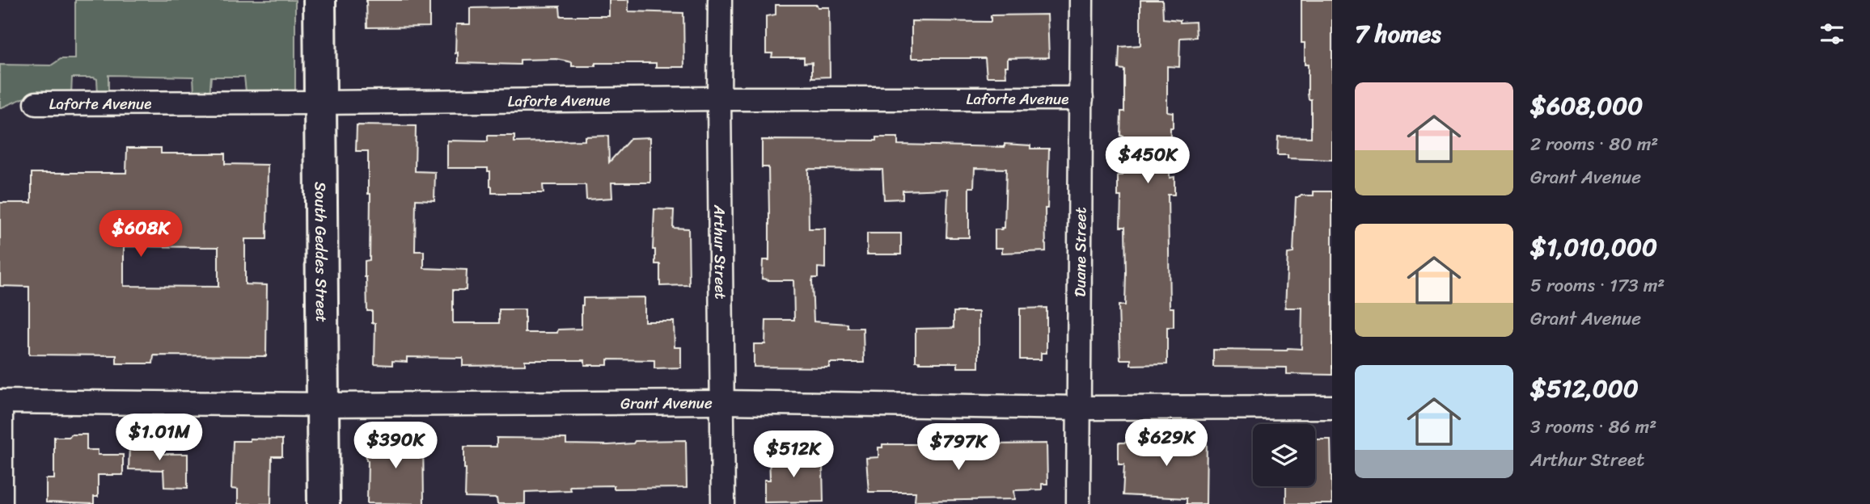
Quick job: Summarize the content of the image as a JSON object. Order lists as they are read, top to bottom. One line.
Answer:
{"streets":{"main road":["South Geddes Street"],"street":["Laforte Avenue","Arthur Street","Duane Street","Grant Avenue"]},"crossings":[["Laforte Avenue","South Geddes Street"],["Laforte Avenue","Arthur Street"],["Laforte Avenue","Duane Street"],["South Geddes Street","Grant Avenue"],["Arthur Street","Grant Avenue"],["Duane Street","Grant Avenue"]],"page":{"heading":"7 homes","list":[{"name":"$608,000","note":"2 rooms · 80 m² · Grant Avenue"},{"name":"$1,010,000","note":"5 rooms · 173 m² · Grant Avenue"},{"name":"$512,000","note":"3 rooms · 86 m² · Arthur Street"}],"price":["$450K","$608K","$1.01M","$629K","$390K","$797K","$512K"]}}
